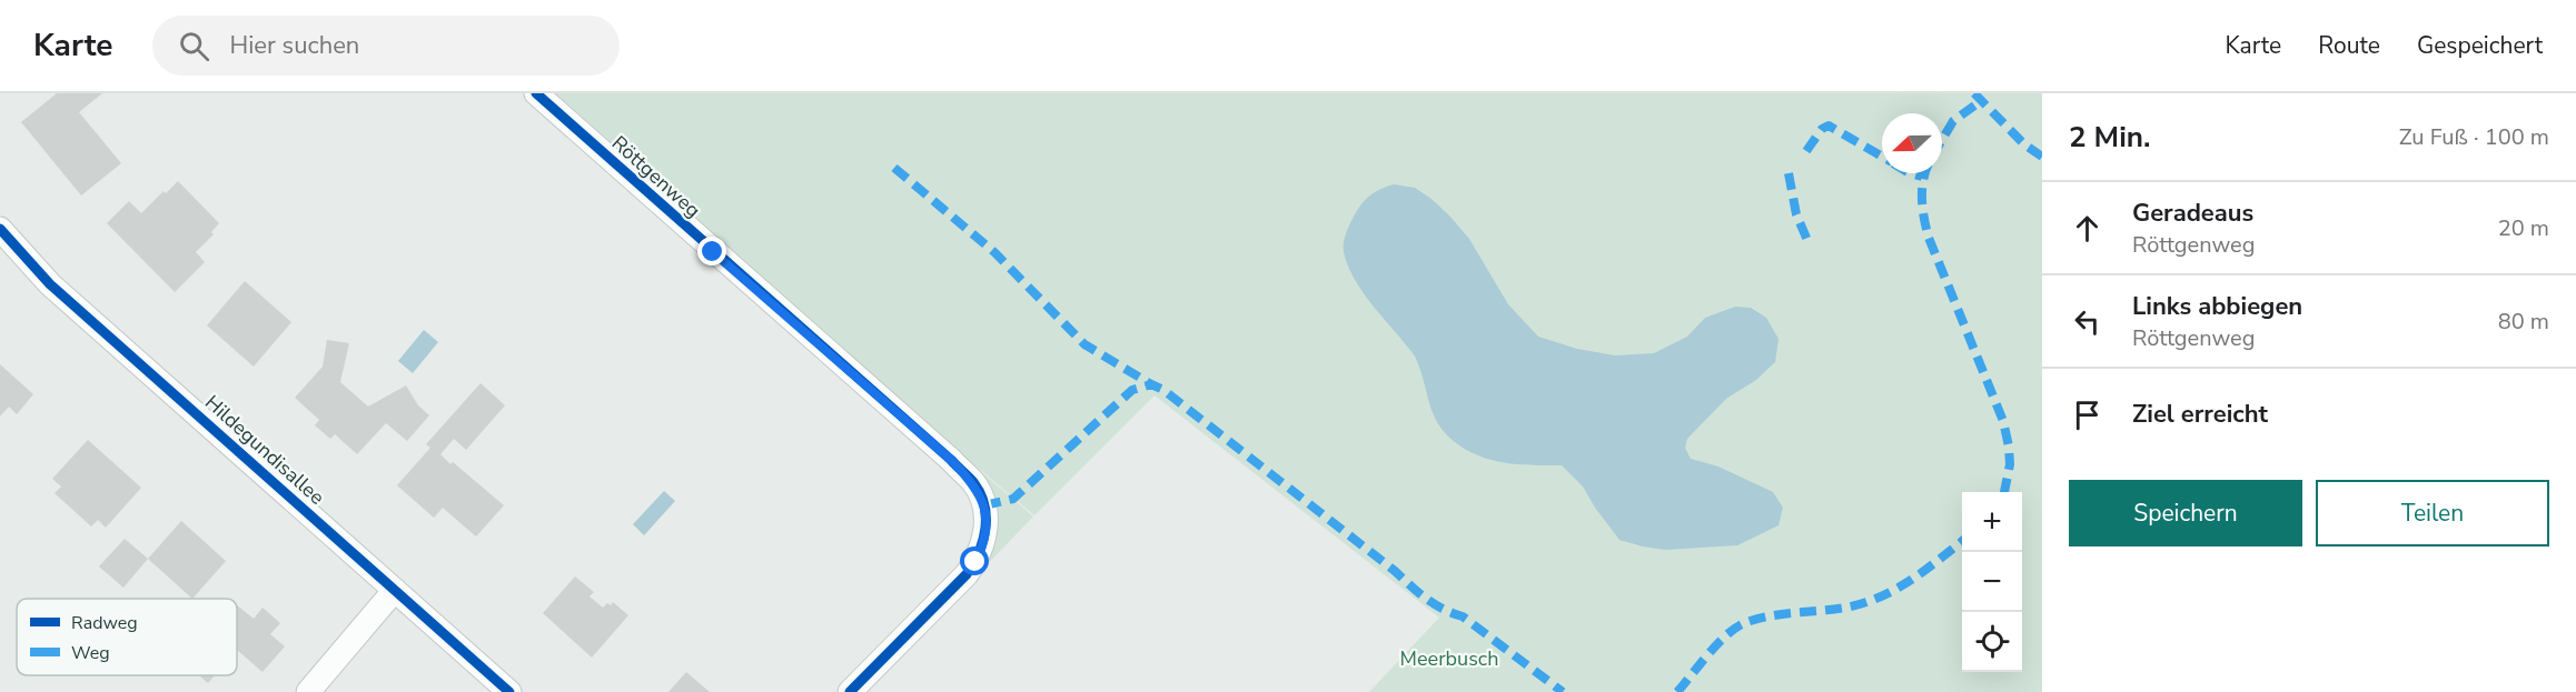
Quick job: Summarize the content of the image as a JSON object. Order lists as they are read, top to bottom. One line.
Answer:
{"streets":{"street":["Röttgenweg","Hildegundisallee"]},"parks":["Meerbusch"],"legend":["Radweg","Weg"],"north":"left","page":{"header":"Karte","search":"Hier suchen","nav":["Karte","Route","Gespeichert"],"heading":["2 Min.","Zu Fuß · 100 m"],"list":[["Geradeaus","Röttgenweg","20 m"],["Links abbiegen","Röttgenweg","80 m"],"Ziel erreicht"],"buttons":["Speichern","Teilen"],"map_buttons":["+","−"]}}
